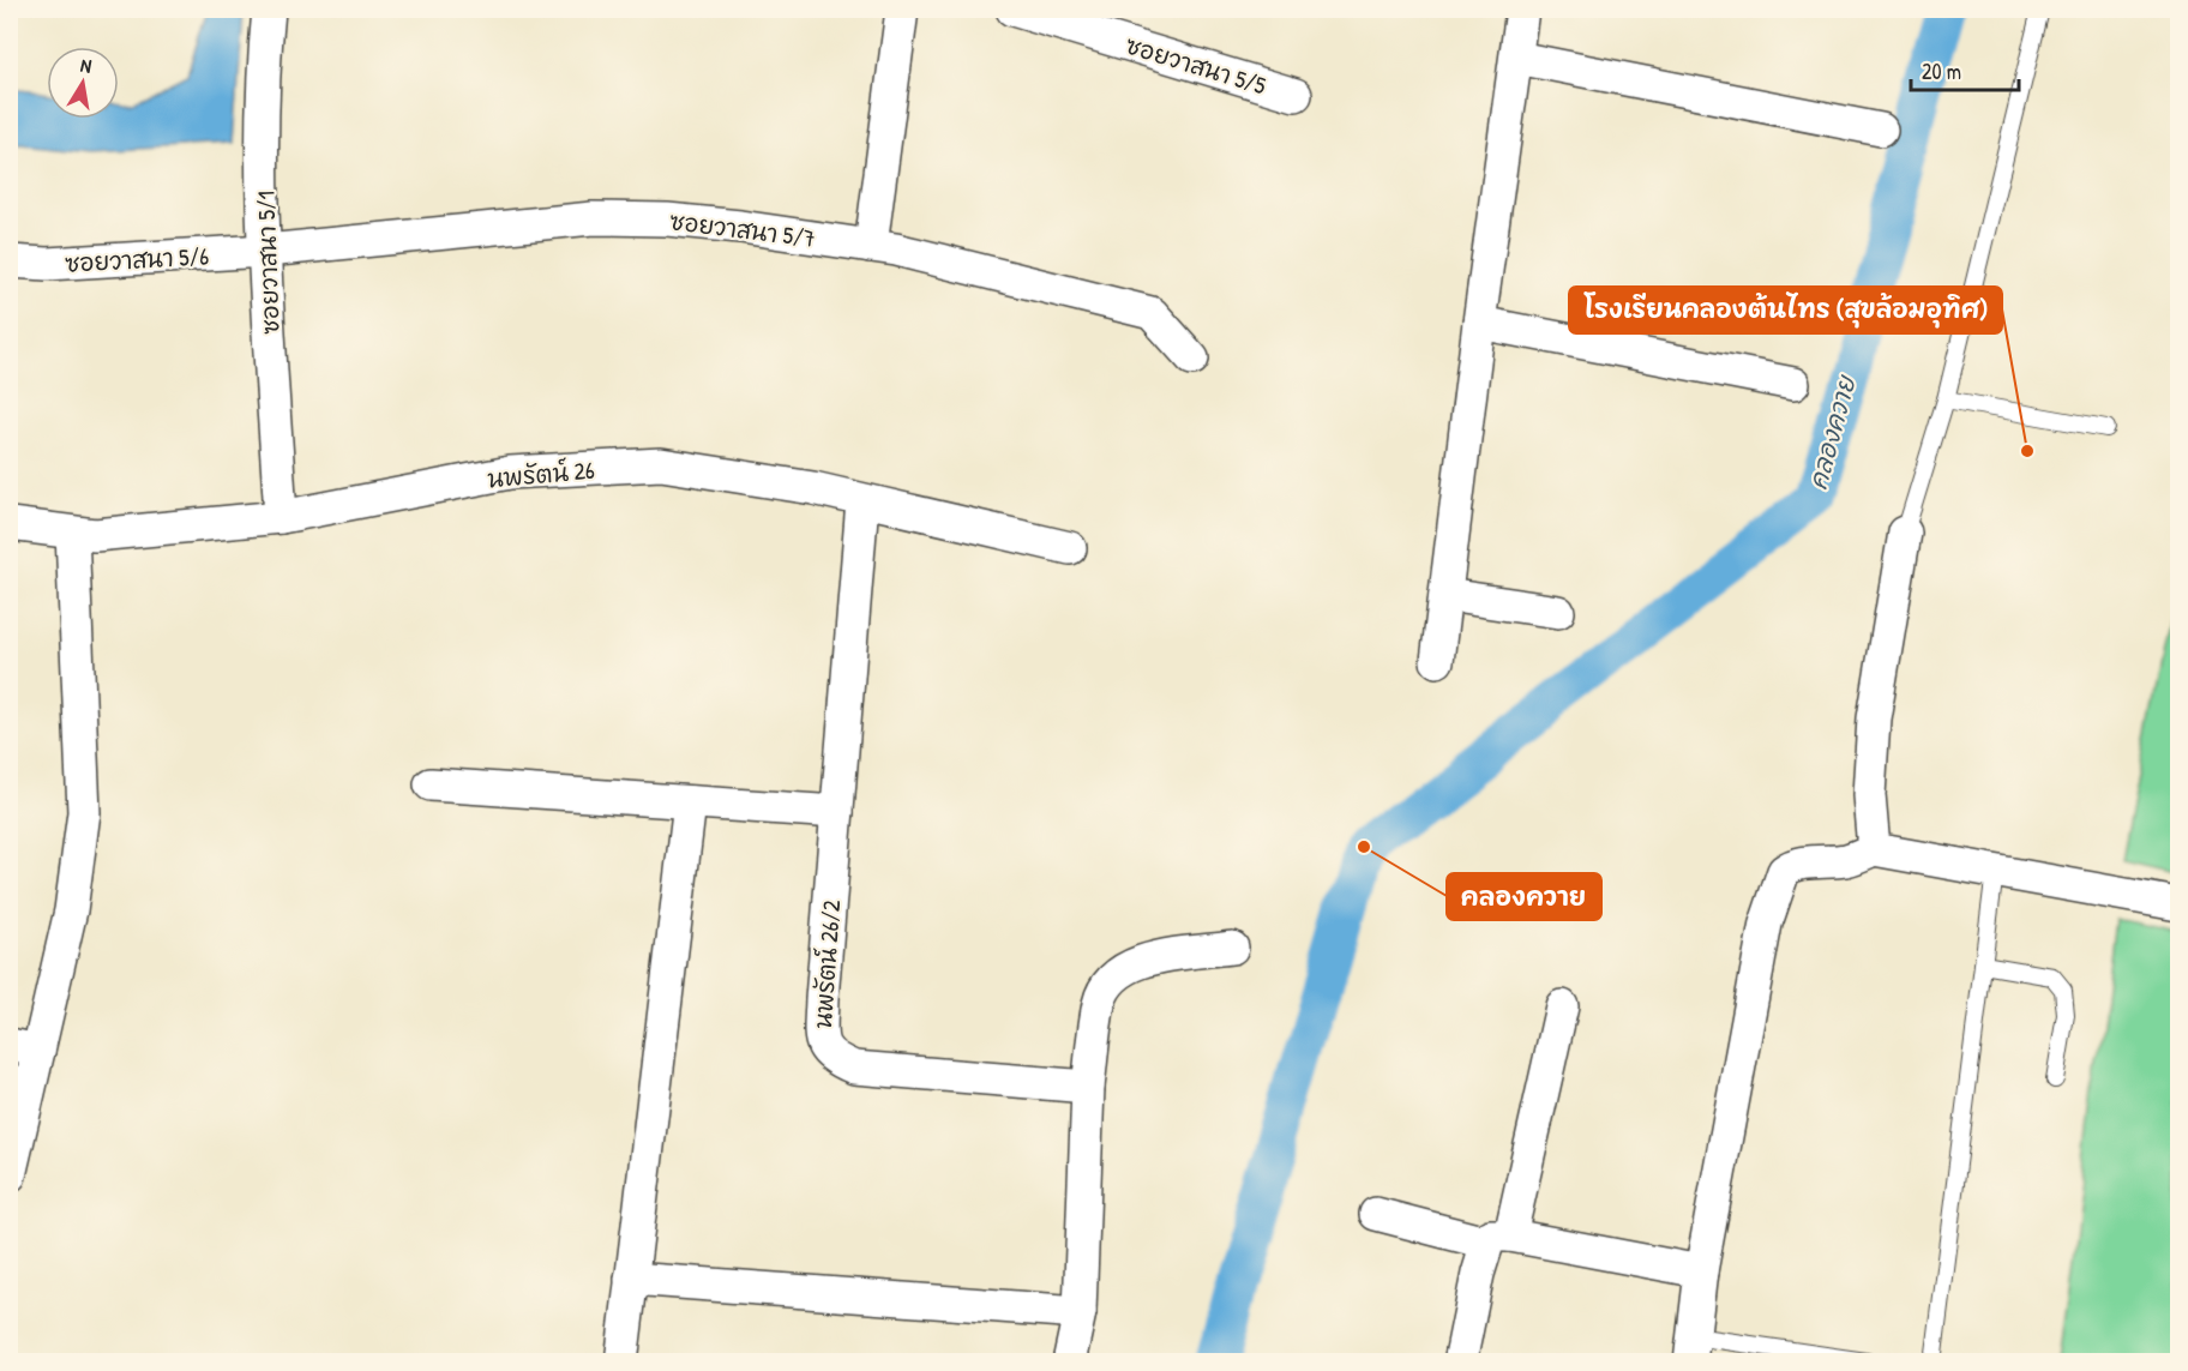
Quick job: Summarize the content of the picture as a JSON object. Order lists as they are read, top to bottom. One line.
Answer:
{"streets":{"street":["ซอยวาสนา 5/5","ซอยวาสนา 5/7","ซอยวาสนา 5/6","ซอยวาสนา 5/1","นพรัตน์ 26","นพรัตน์ 26/2"]},"crossings":[["ซอยวาสนา 5/7","ซอยวาสนา 5/6"],["ซอยวาสนา 5/7","ซอยวาสนา 5/1"],["ซอยวาสนา 5/6","ซอยวาสนา 5/1"],["ซอยวาสนา 5/1","นพรัตน์ 26"],["นพรัตน์ 26","นพรัตน์ 26/2"]],"water":["คลองควาย"],"places":["โรงเรียนคลองต้นไทร (สุขล้อมอุทิศ)","คลองควาย"],"scale_bar":"20 m","north":"top"}
